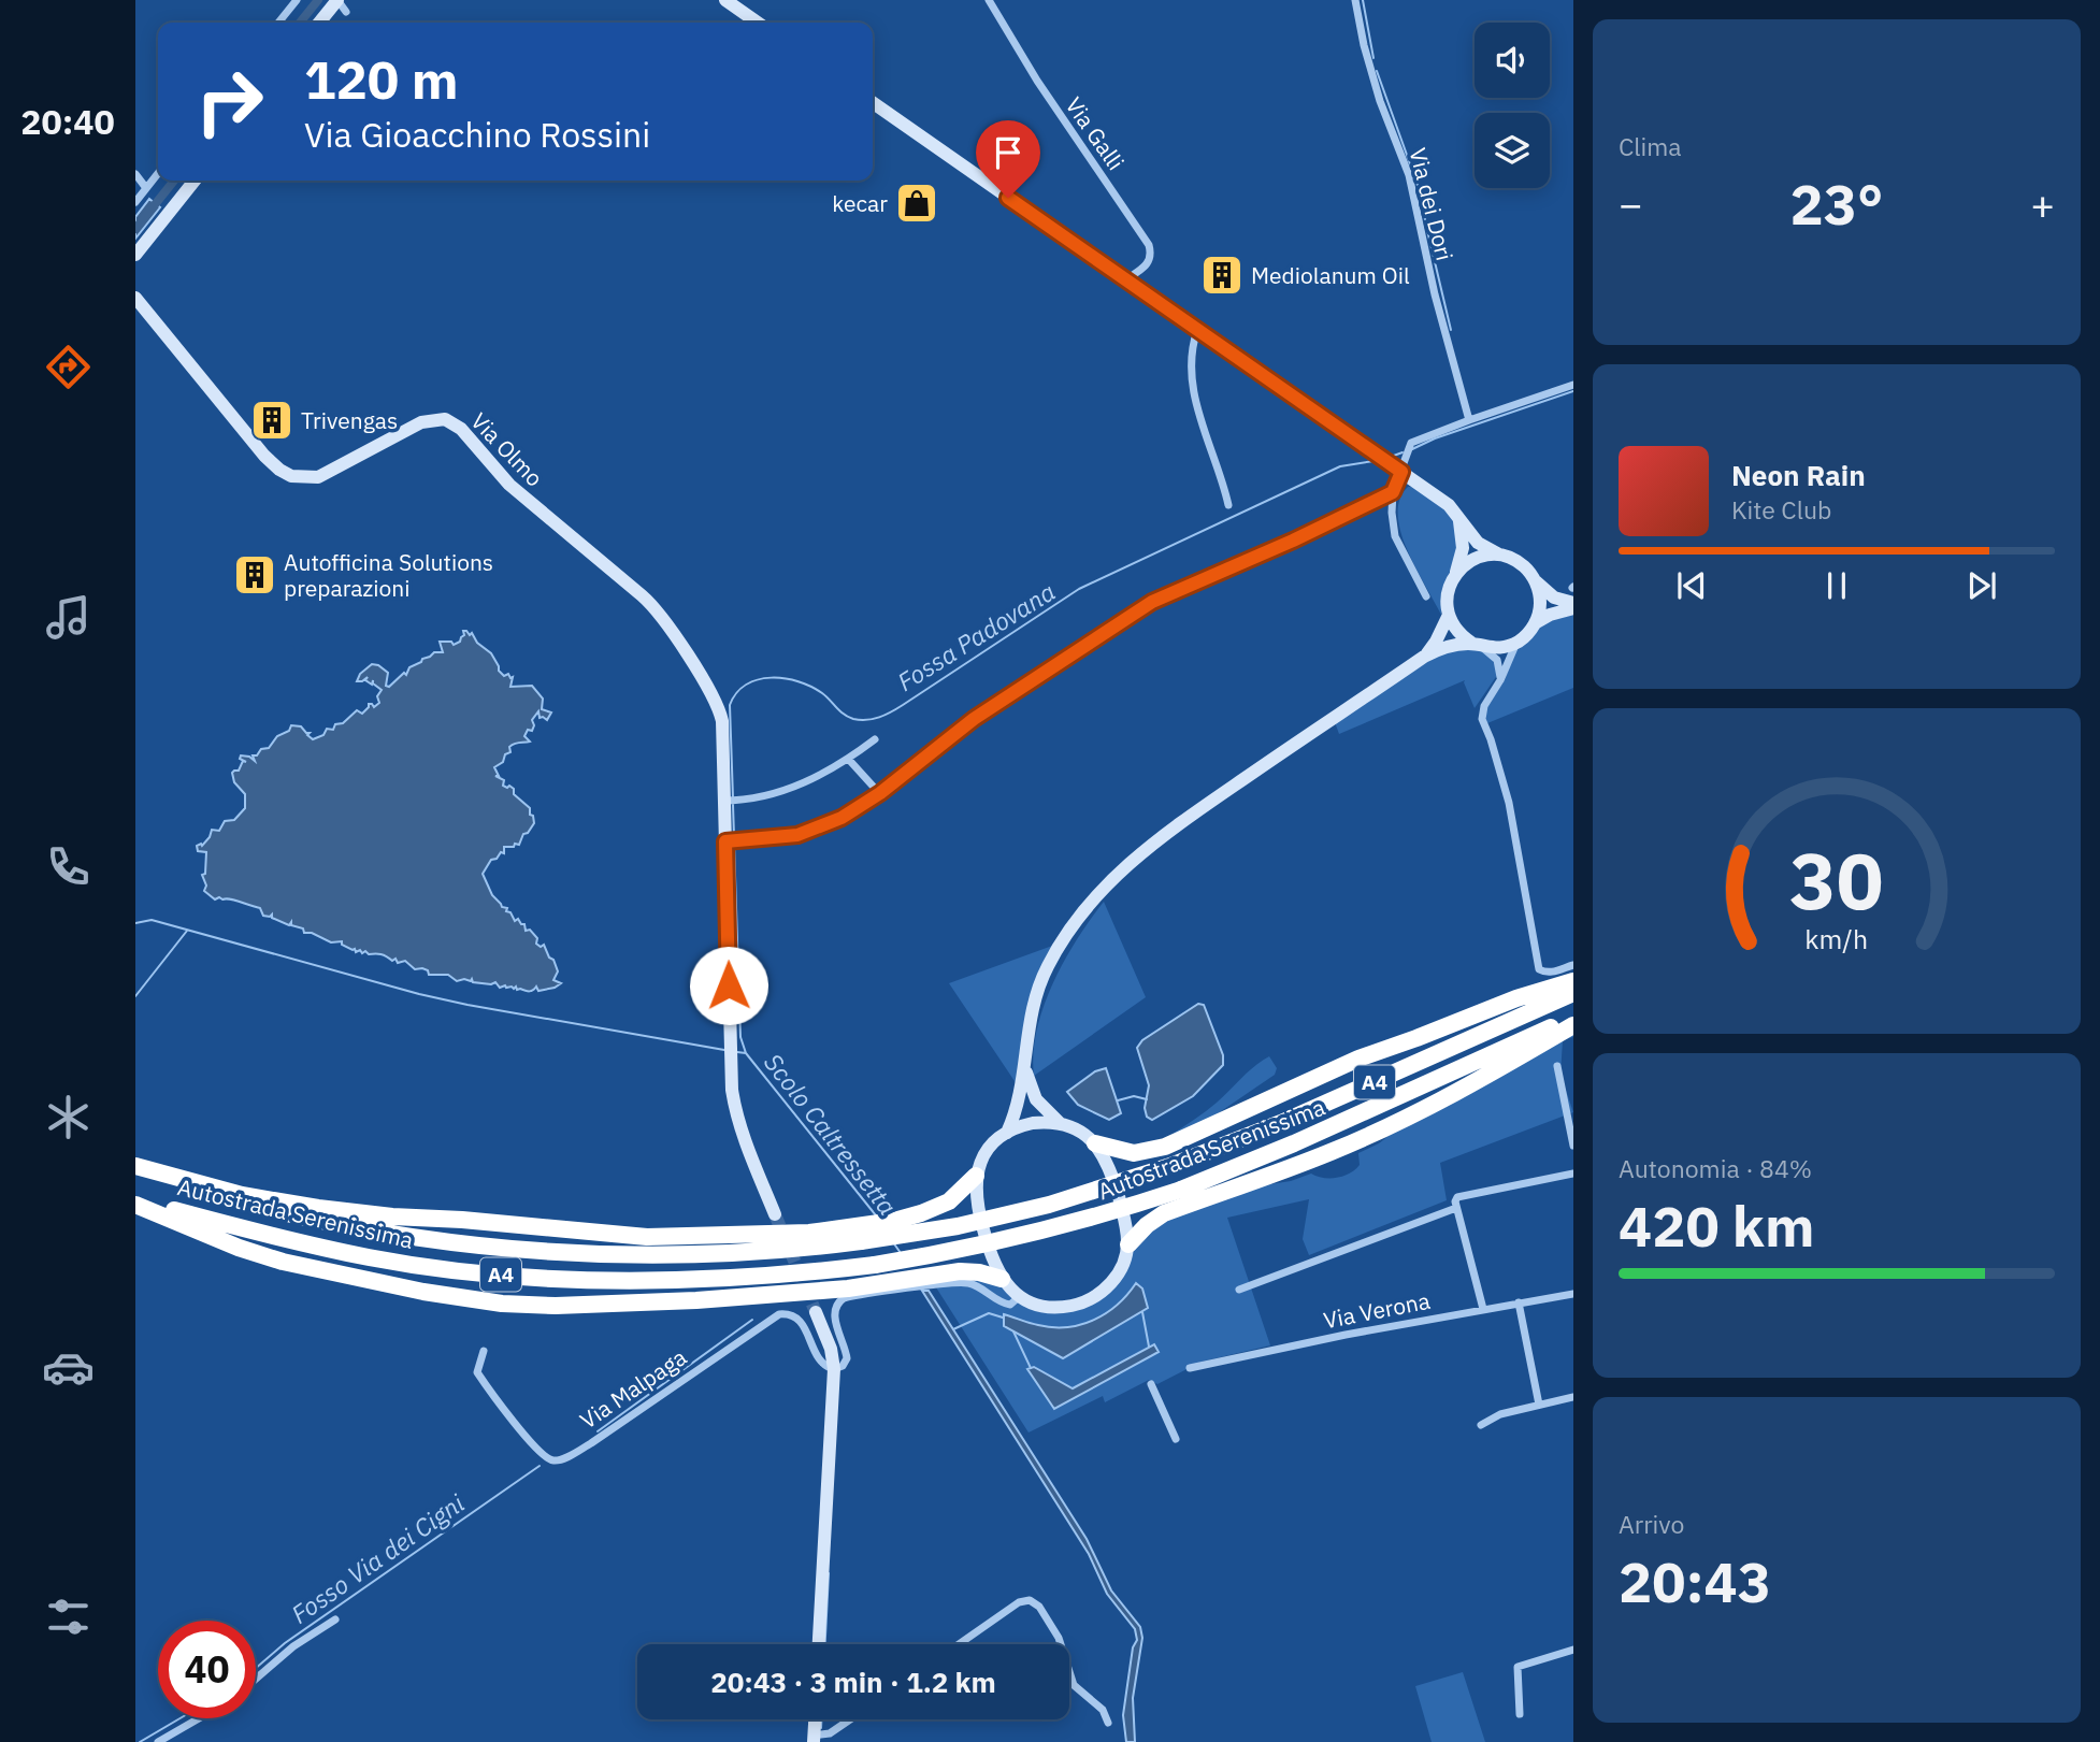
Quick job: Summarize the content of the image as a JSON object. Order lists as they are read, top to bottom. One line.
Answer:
{"streets":{"highway":["A4","Autostrada Serenissima"],"main road":["Via Olmo"],"street":["Via Galli","Via dei Dori","Via Verona","Via Malpaga"]},"water":["Fossa Padovana","Scolo Caltressetta","Fosso Via dei Cigni"],"places":{"shop":["kecar"],"building":["Mediolanum Oil","Trivengas","Autofficina Solutions preparazioni"]},"page":{"tabs":"20:40","tile":["Clima",["Autonomia · 84%","420 km"],["Arrivo","20:43"]],"turn":["120 m","Via Gioacchino Rossini"],"heat":["−","23°","+"],"song":["Neon Rain","Kite Club"],"limit":"40","trip":"20:43 · 3 min · 1.2 km","gauge":["30","km/h"]}}
